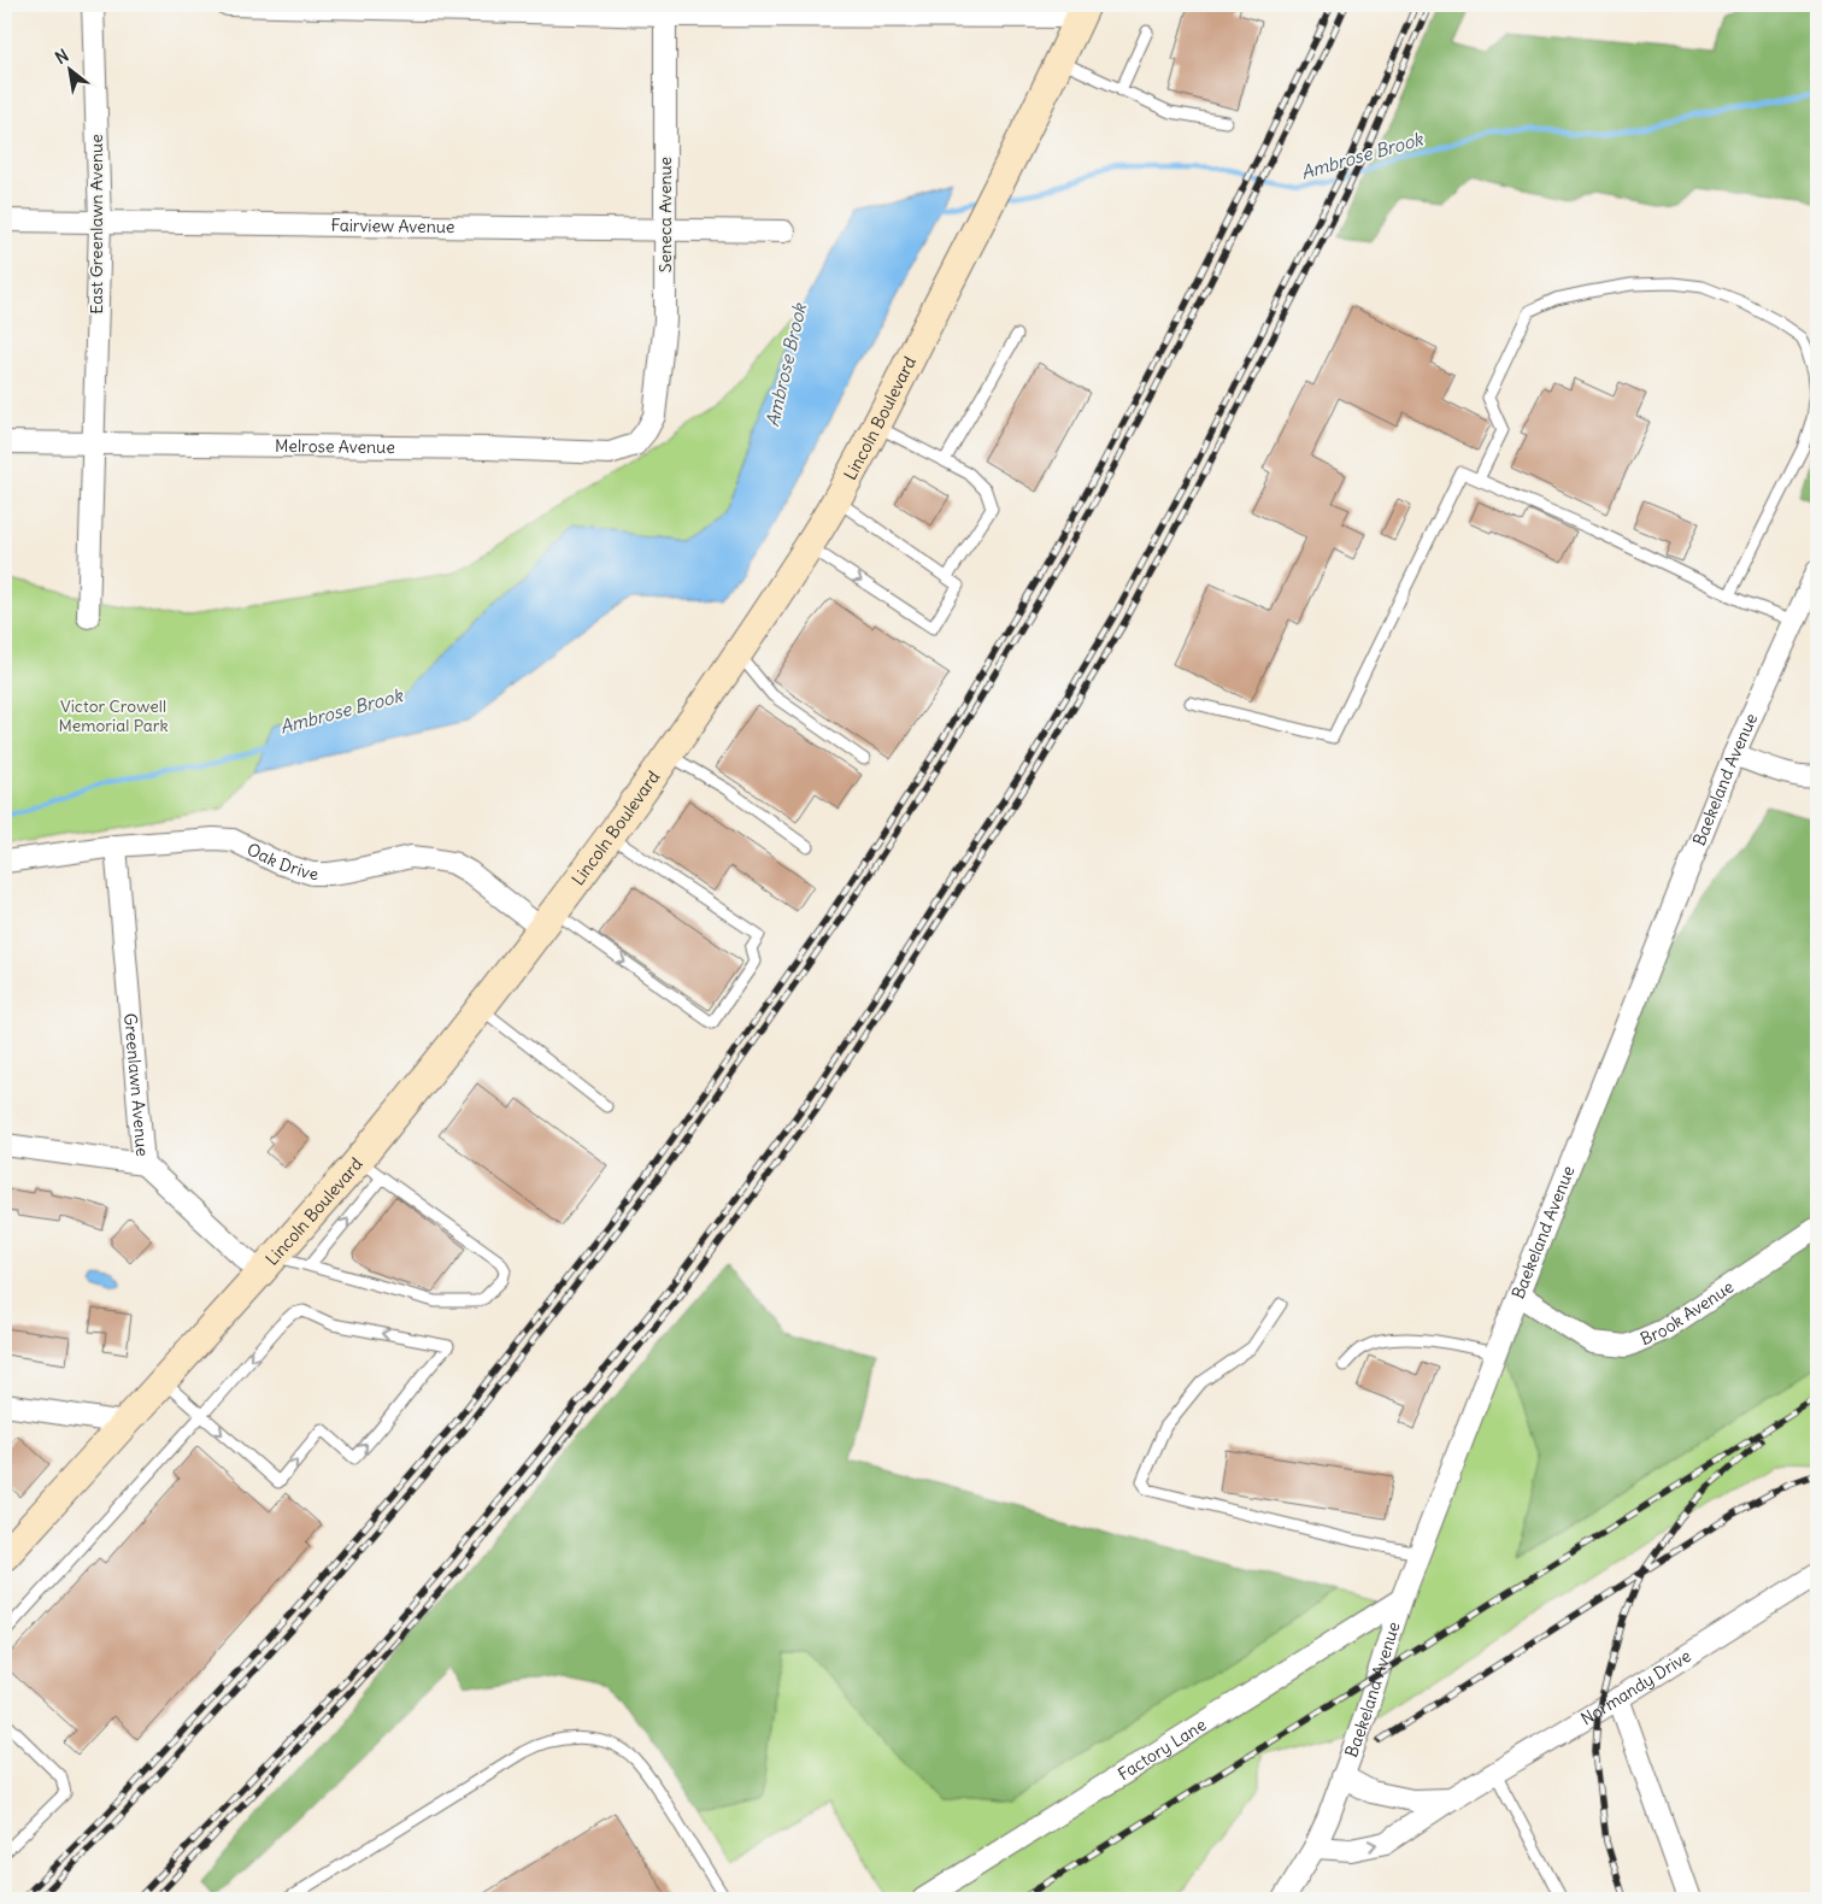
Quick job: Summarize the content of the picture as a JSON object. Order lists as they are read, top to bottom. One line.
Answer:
{"streets":{"main road":["Lincoln Boulevard"],"street":["Seneca Avenue","East Greenlawn Avenue","Fairview Avenue","Melrose Avenue","Baekeland Avenue","Oak Drive","Greenlawn Avenue","Brook Avenue","Normandy Drive","Factory Lane"]},"crossings":[["Seneca Avenue","Fairview Avenue"],["Seneca Avenue","Melrose Avenue"],["East Greenlawn Avenue","Fairview Avenue"],["East Greenlawn Avenue","Melrose Avenue"],["Lincoln Boulevard","Oak Drive"],["Lincoln Boulevard","Greenlawn Avenue"],["Baekeland Avenue","Brook Avenue"],["Baekeland Avenue","Normandy Drive"],["Baekeland Avenue","Factory Lane"],["Oak Drive","Greenlawn Avenue"]],"water":["Ambrose Brook"],"parks":["Victor Crowell Memorial Park"],"north":"top left"}
